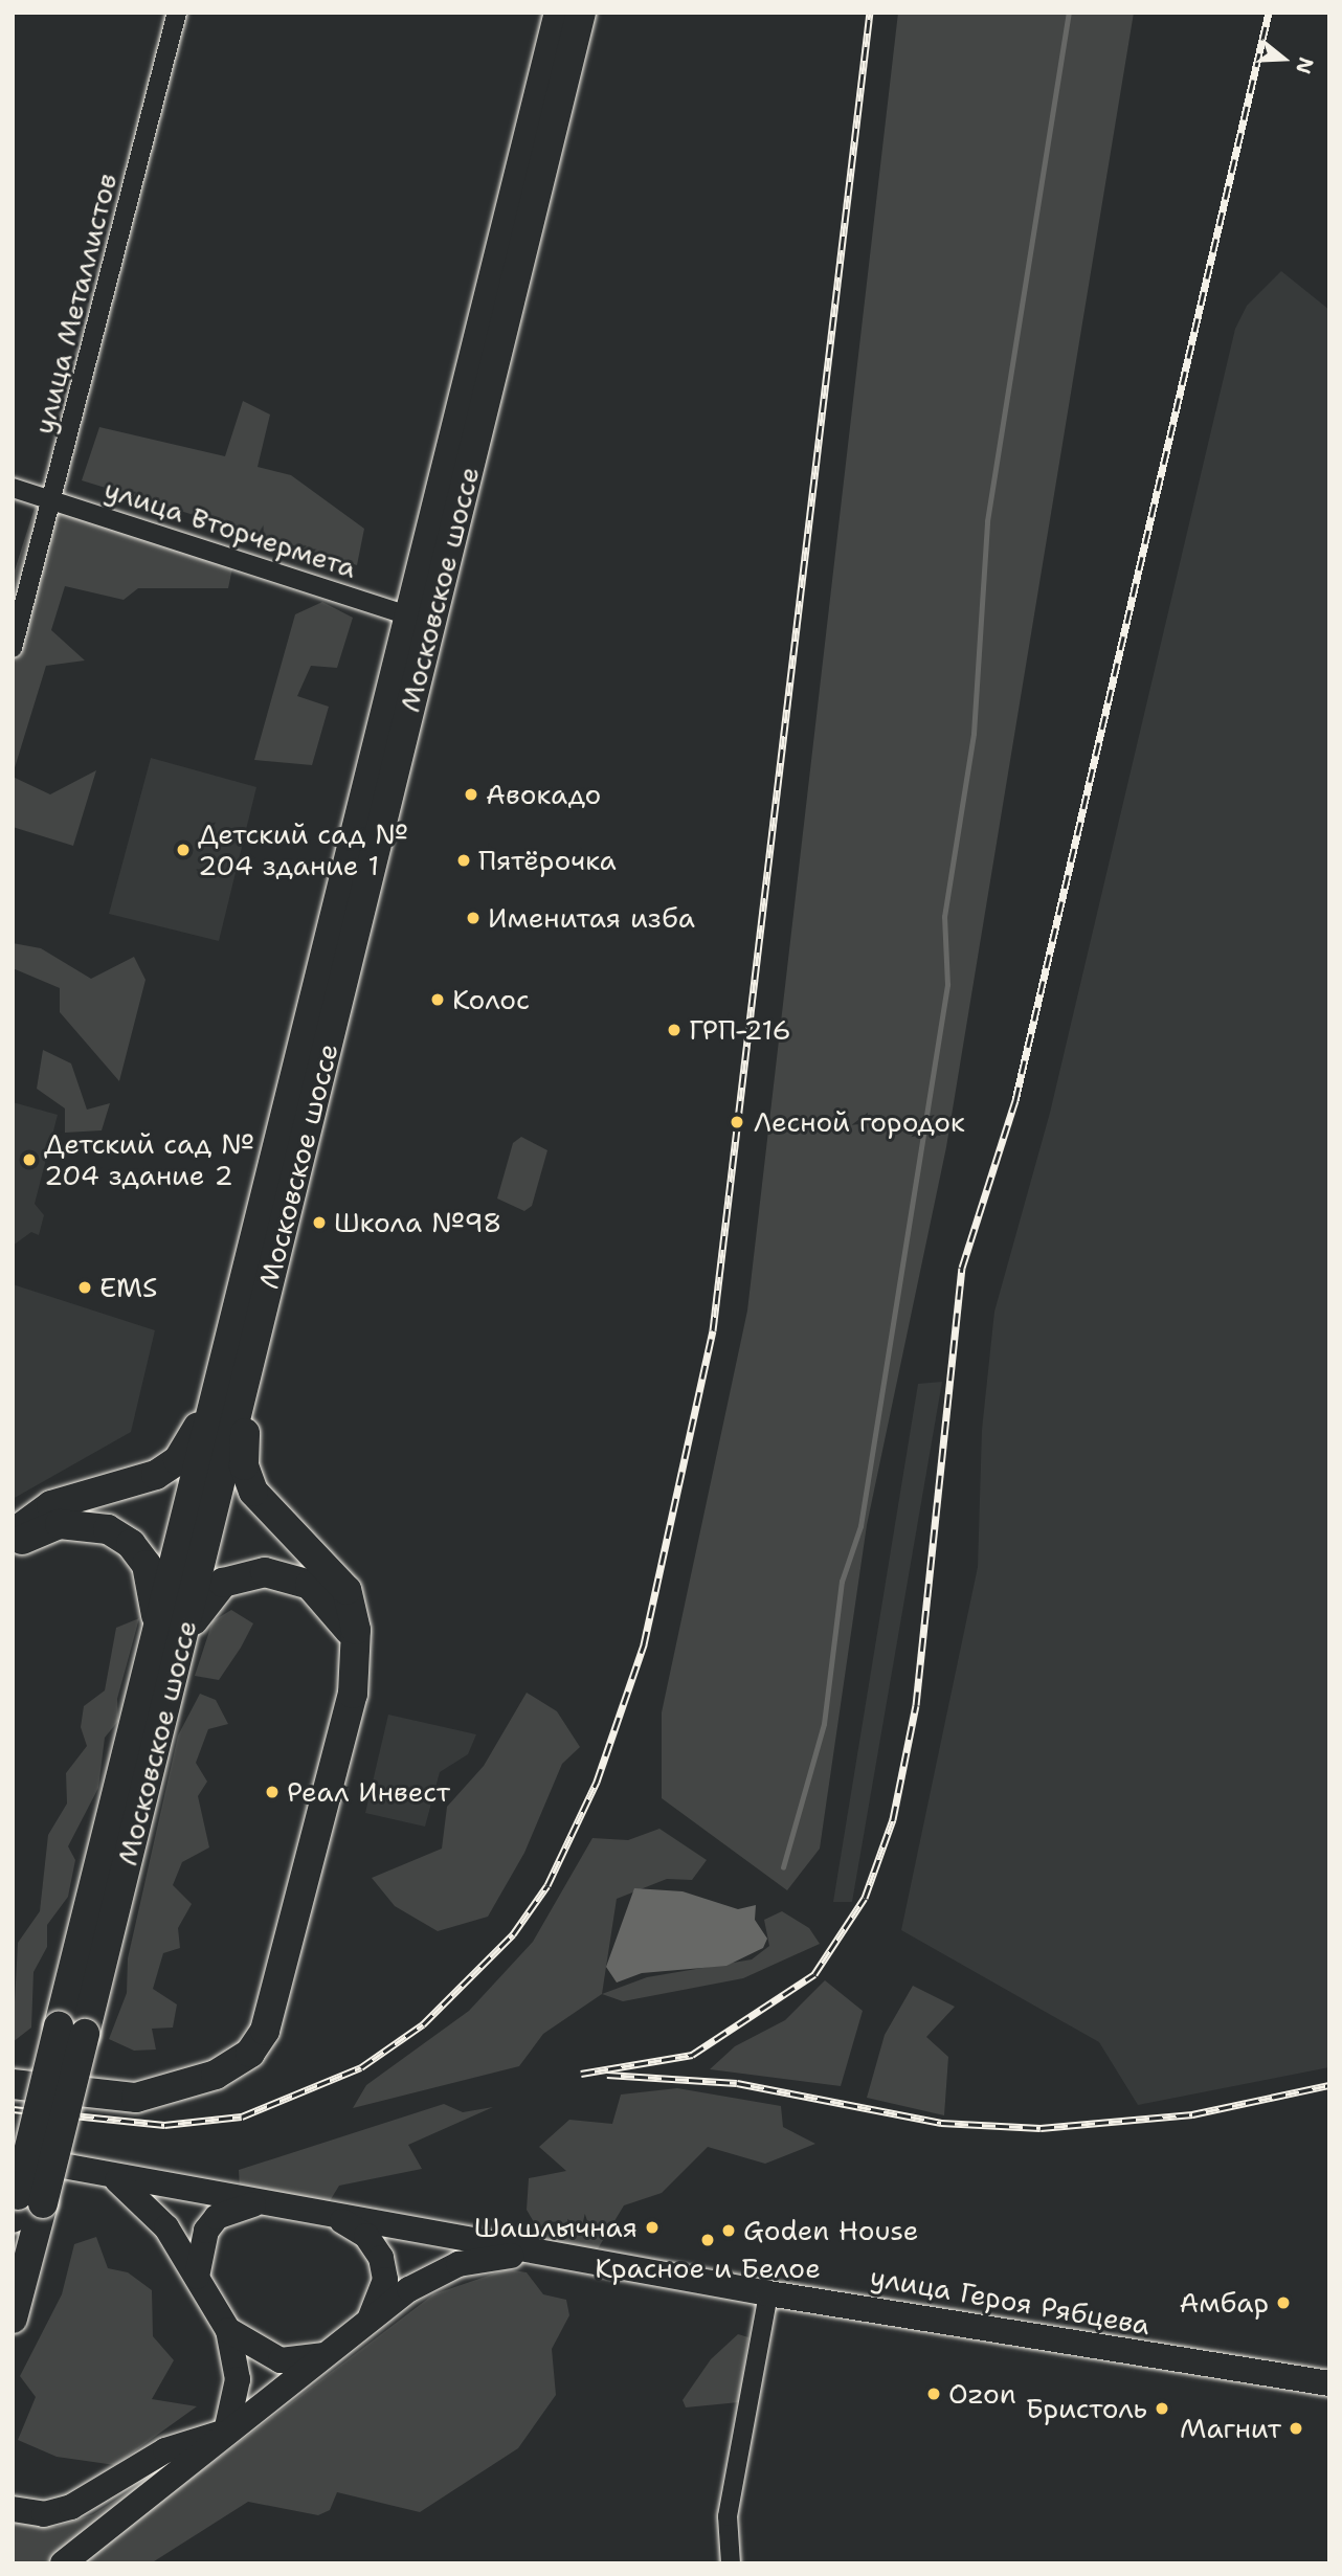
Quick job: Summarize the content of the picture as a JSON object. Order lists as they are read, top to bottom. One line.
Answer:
{"streets":{"main road":["Московское шоссе","улица Героя Рябцева"],"street":["улица Металлистов","улица Вторчермета"]},"crossings":[["улица Металлистов","улица Вторчермета"],["улица Вторчермета","Московское шоссе"]],"places":["Авокадо","Детский сад № 204 здание 1","Пятёрочка","Именитая изба","Колос","ГРП-216","Лесной городок","Детский сад № 204 здание 2","Школа №98","EMS","Реал Инвест","Шашлычная","Goden House","Красное и Белое","Амбар","Ozon","Бристоль","Магнит"],"north":"right"}
